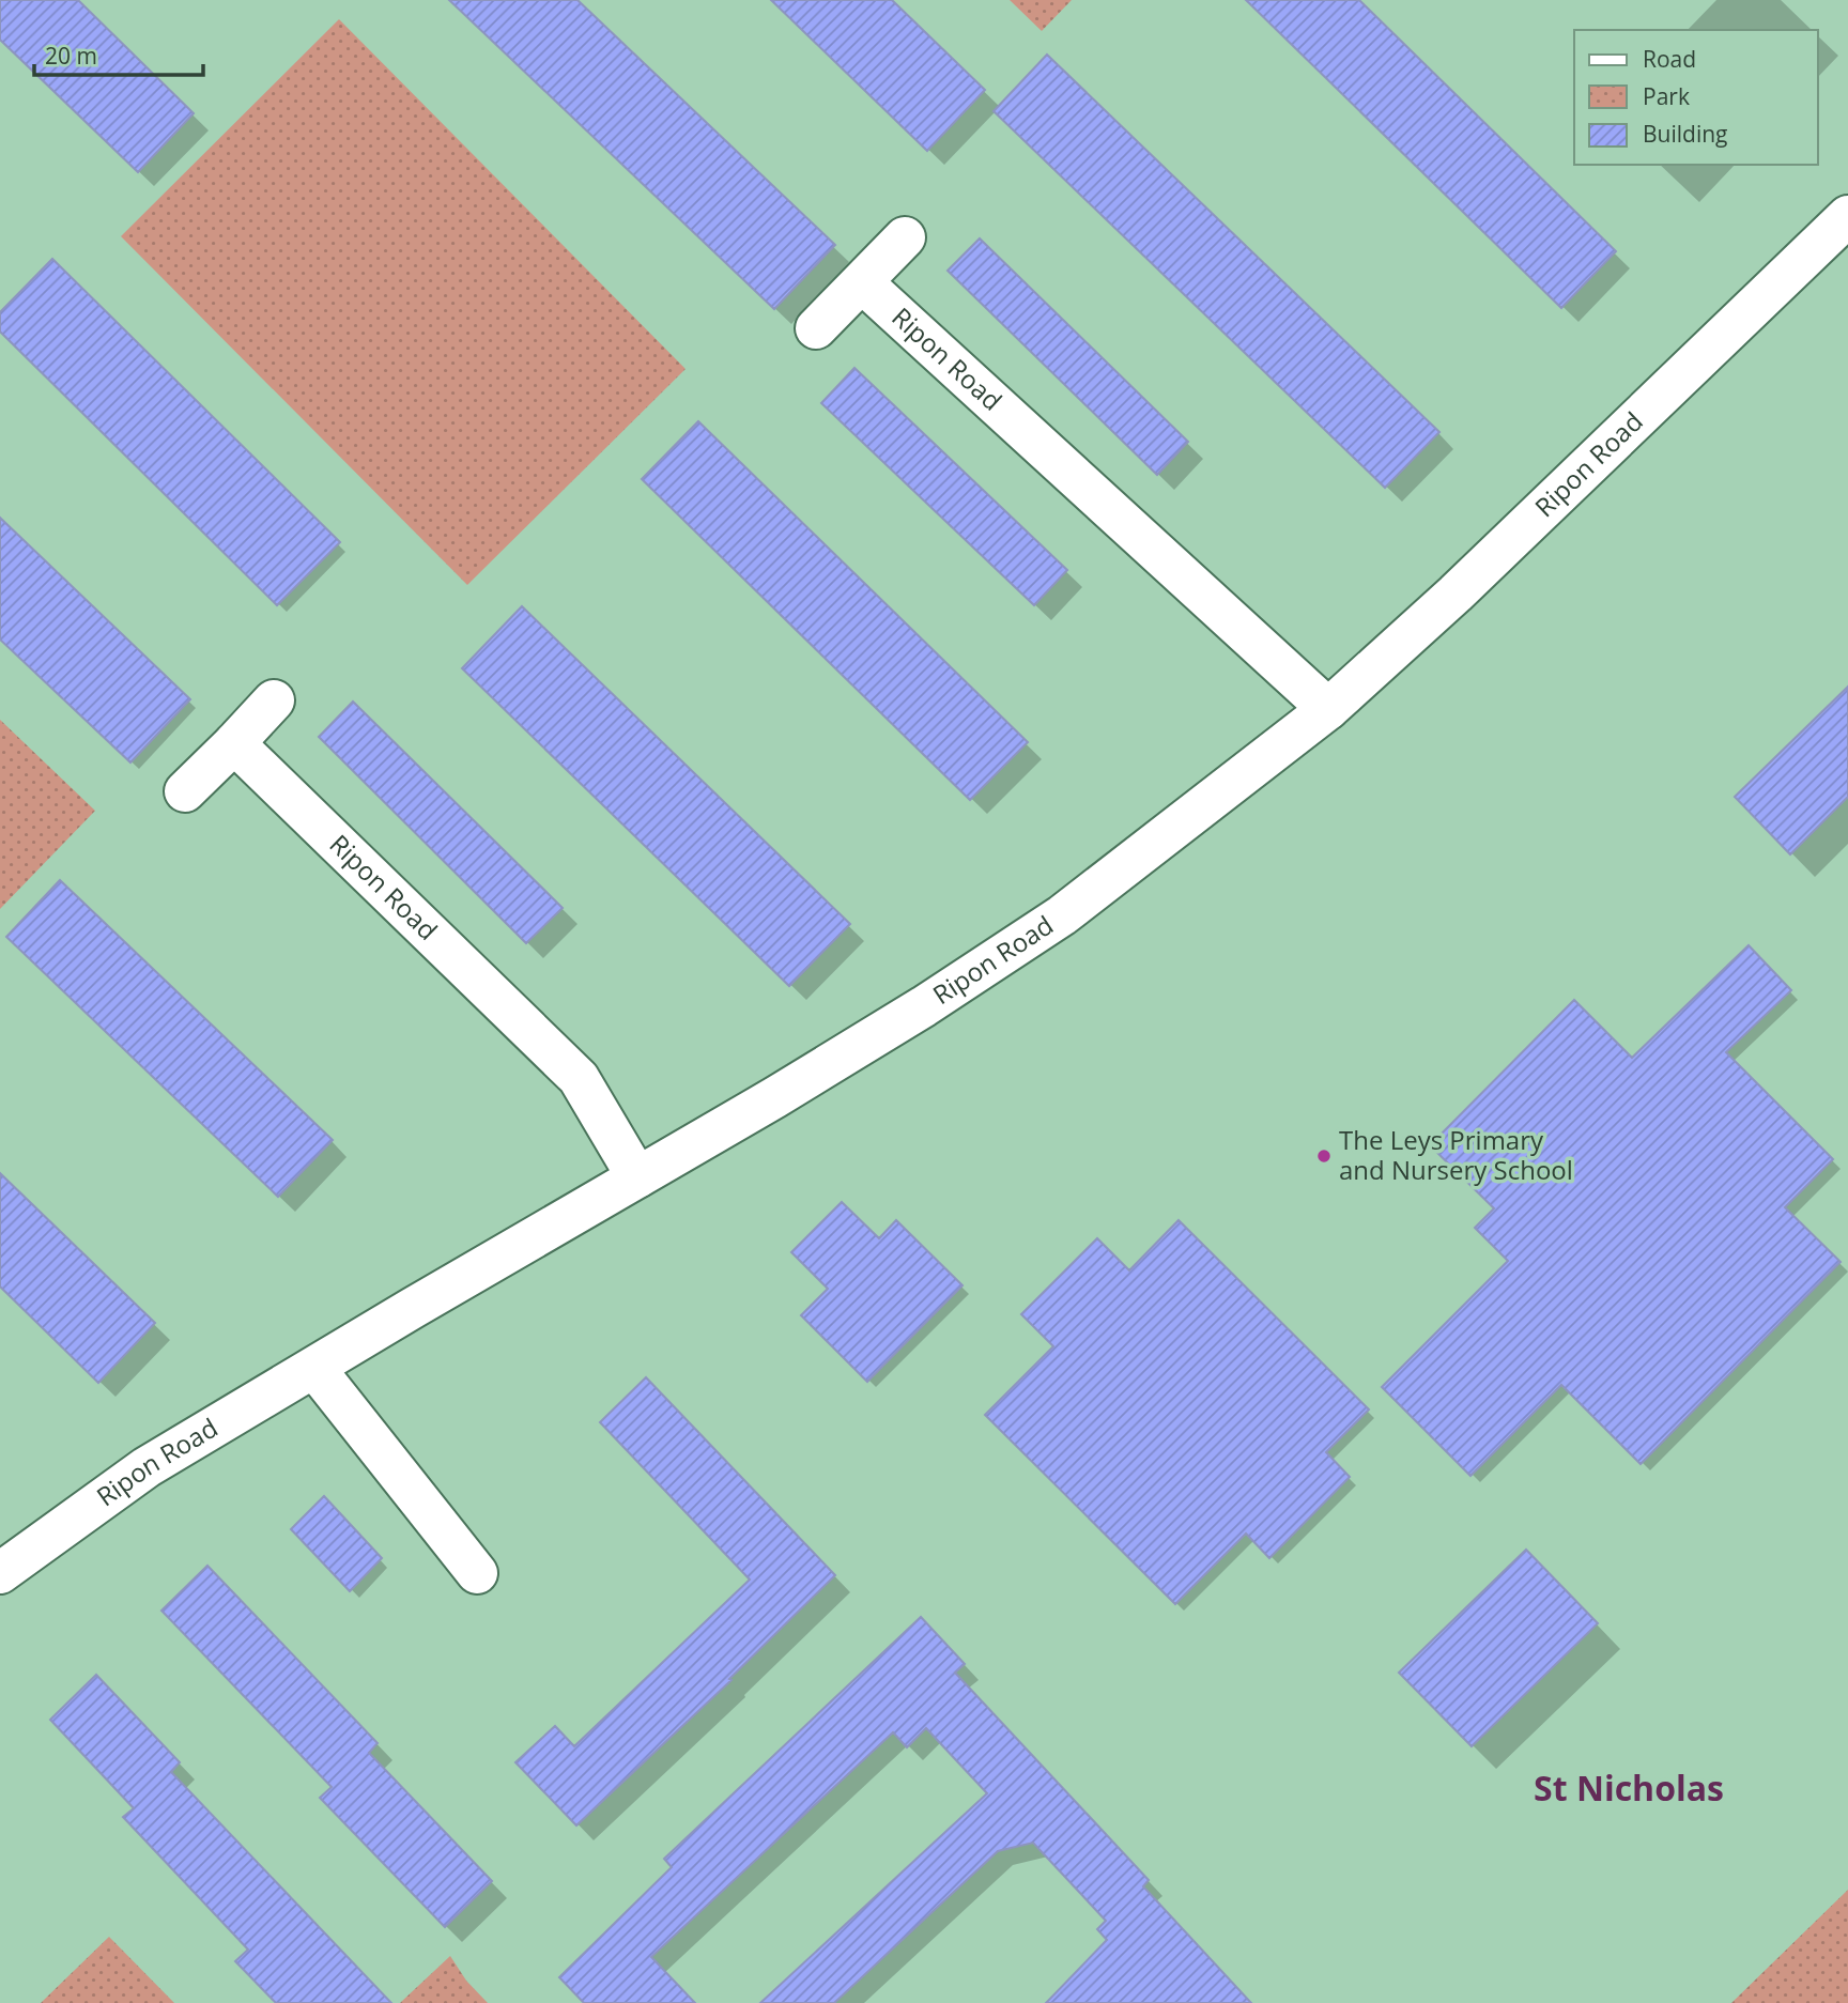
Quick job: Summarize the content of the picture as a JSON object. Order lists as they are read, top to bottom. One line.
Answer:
{"streets":{"street":["Ripon Road"]},"districts":["St Nicholas"],"places":["The Leys Primary and Nursery School"],"legend":["Road","Park","Building"],"scale_bar":"20 m"}
